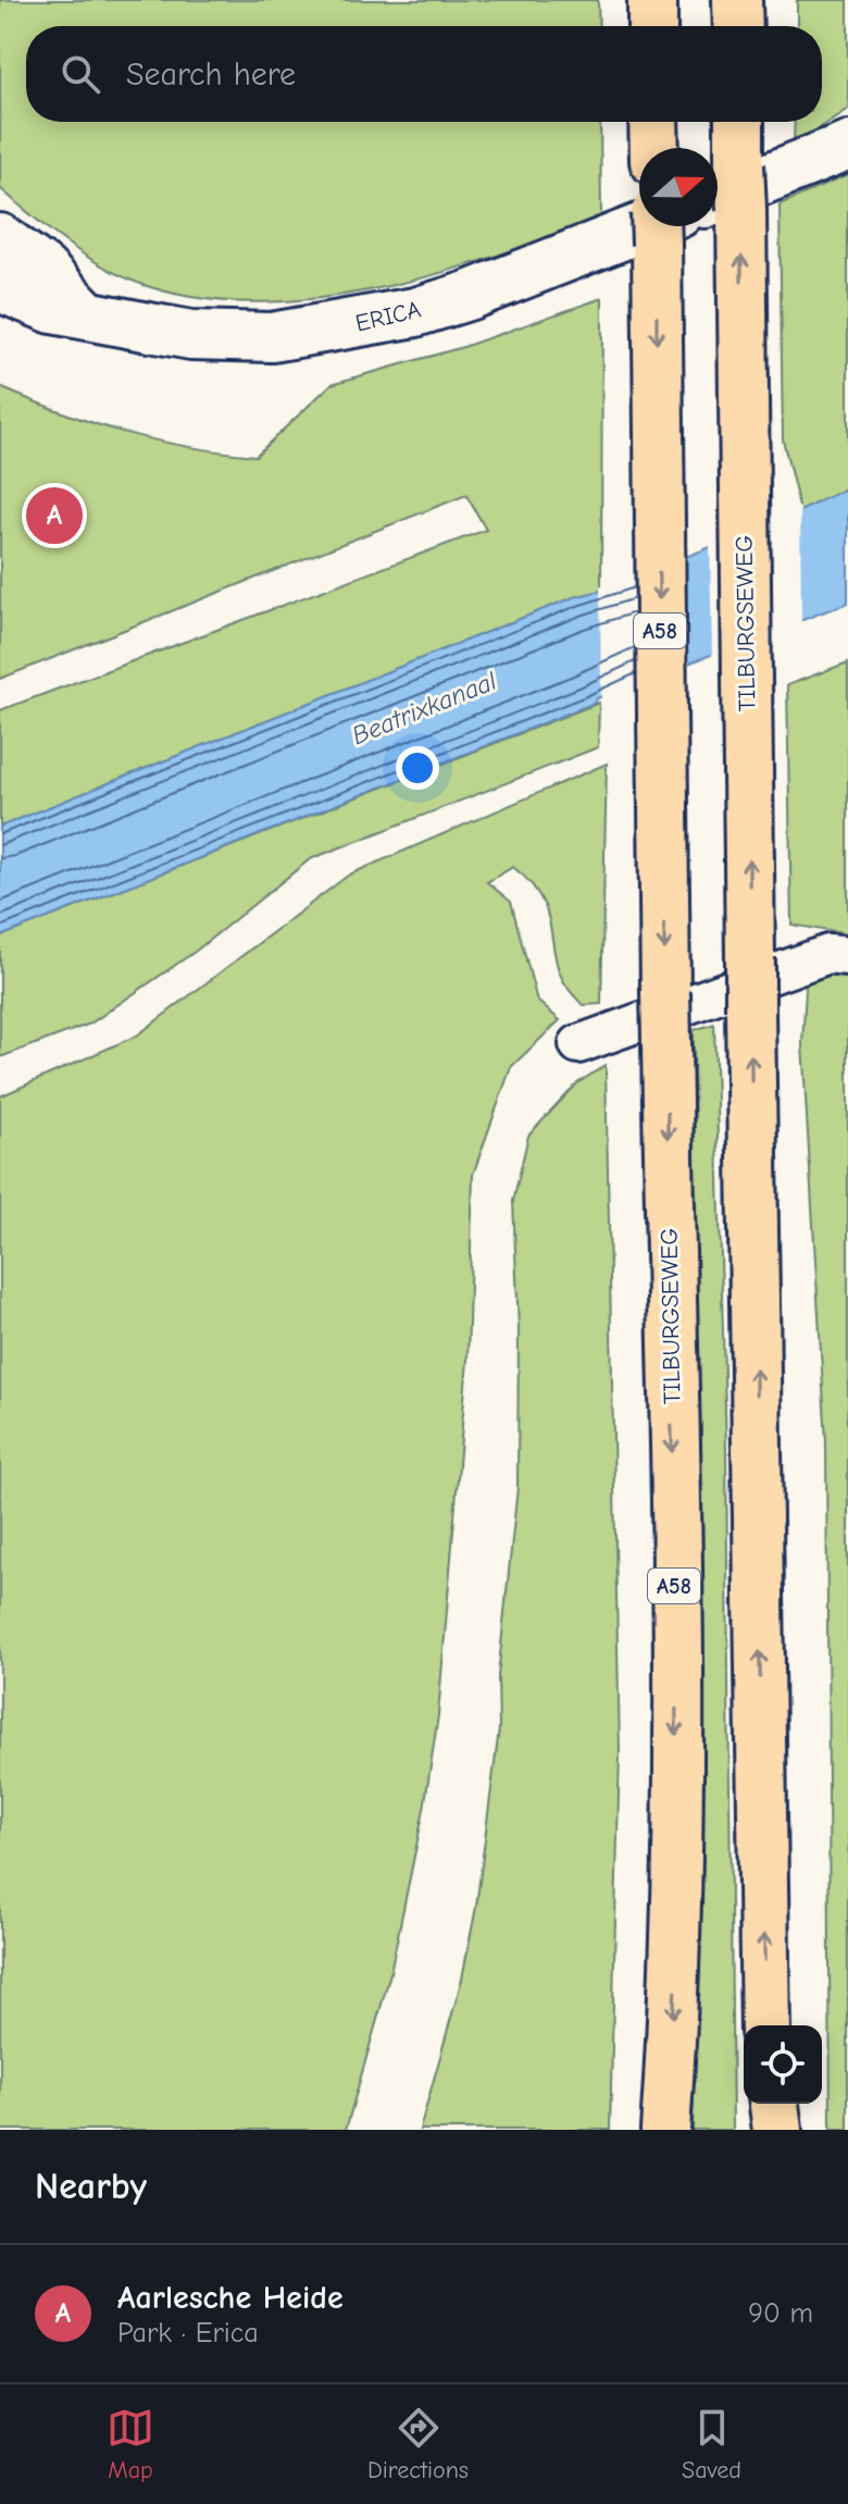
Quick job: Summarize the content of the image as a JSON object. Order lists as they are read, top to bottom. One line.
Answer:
{"streets":{"highway":["TILBURGSEWEG","A58"],"main road":["ERICA"]},"water":["Beatrixkanaal"],"north":"right","page":{"search":"Search here","pins":"A","heading":"Nearby","list":[{"mark":"A","name":"Aarlesche Heide","note":"Park · Erica","value":"90 m"}],"nav":["Map","Directions","Saved"]}}
